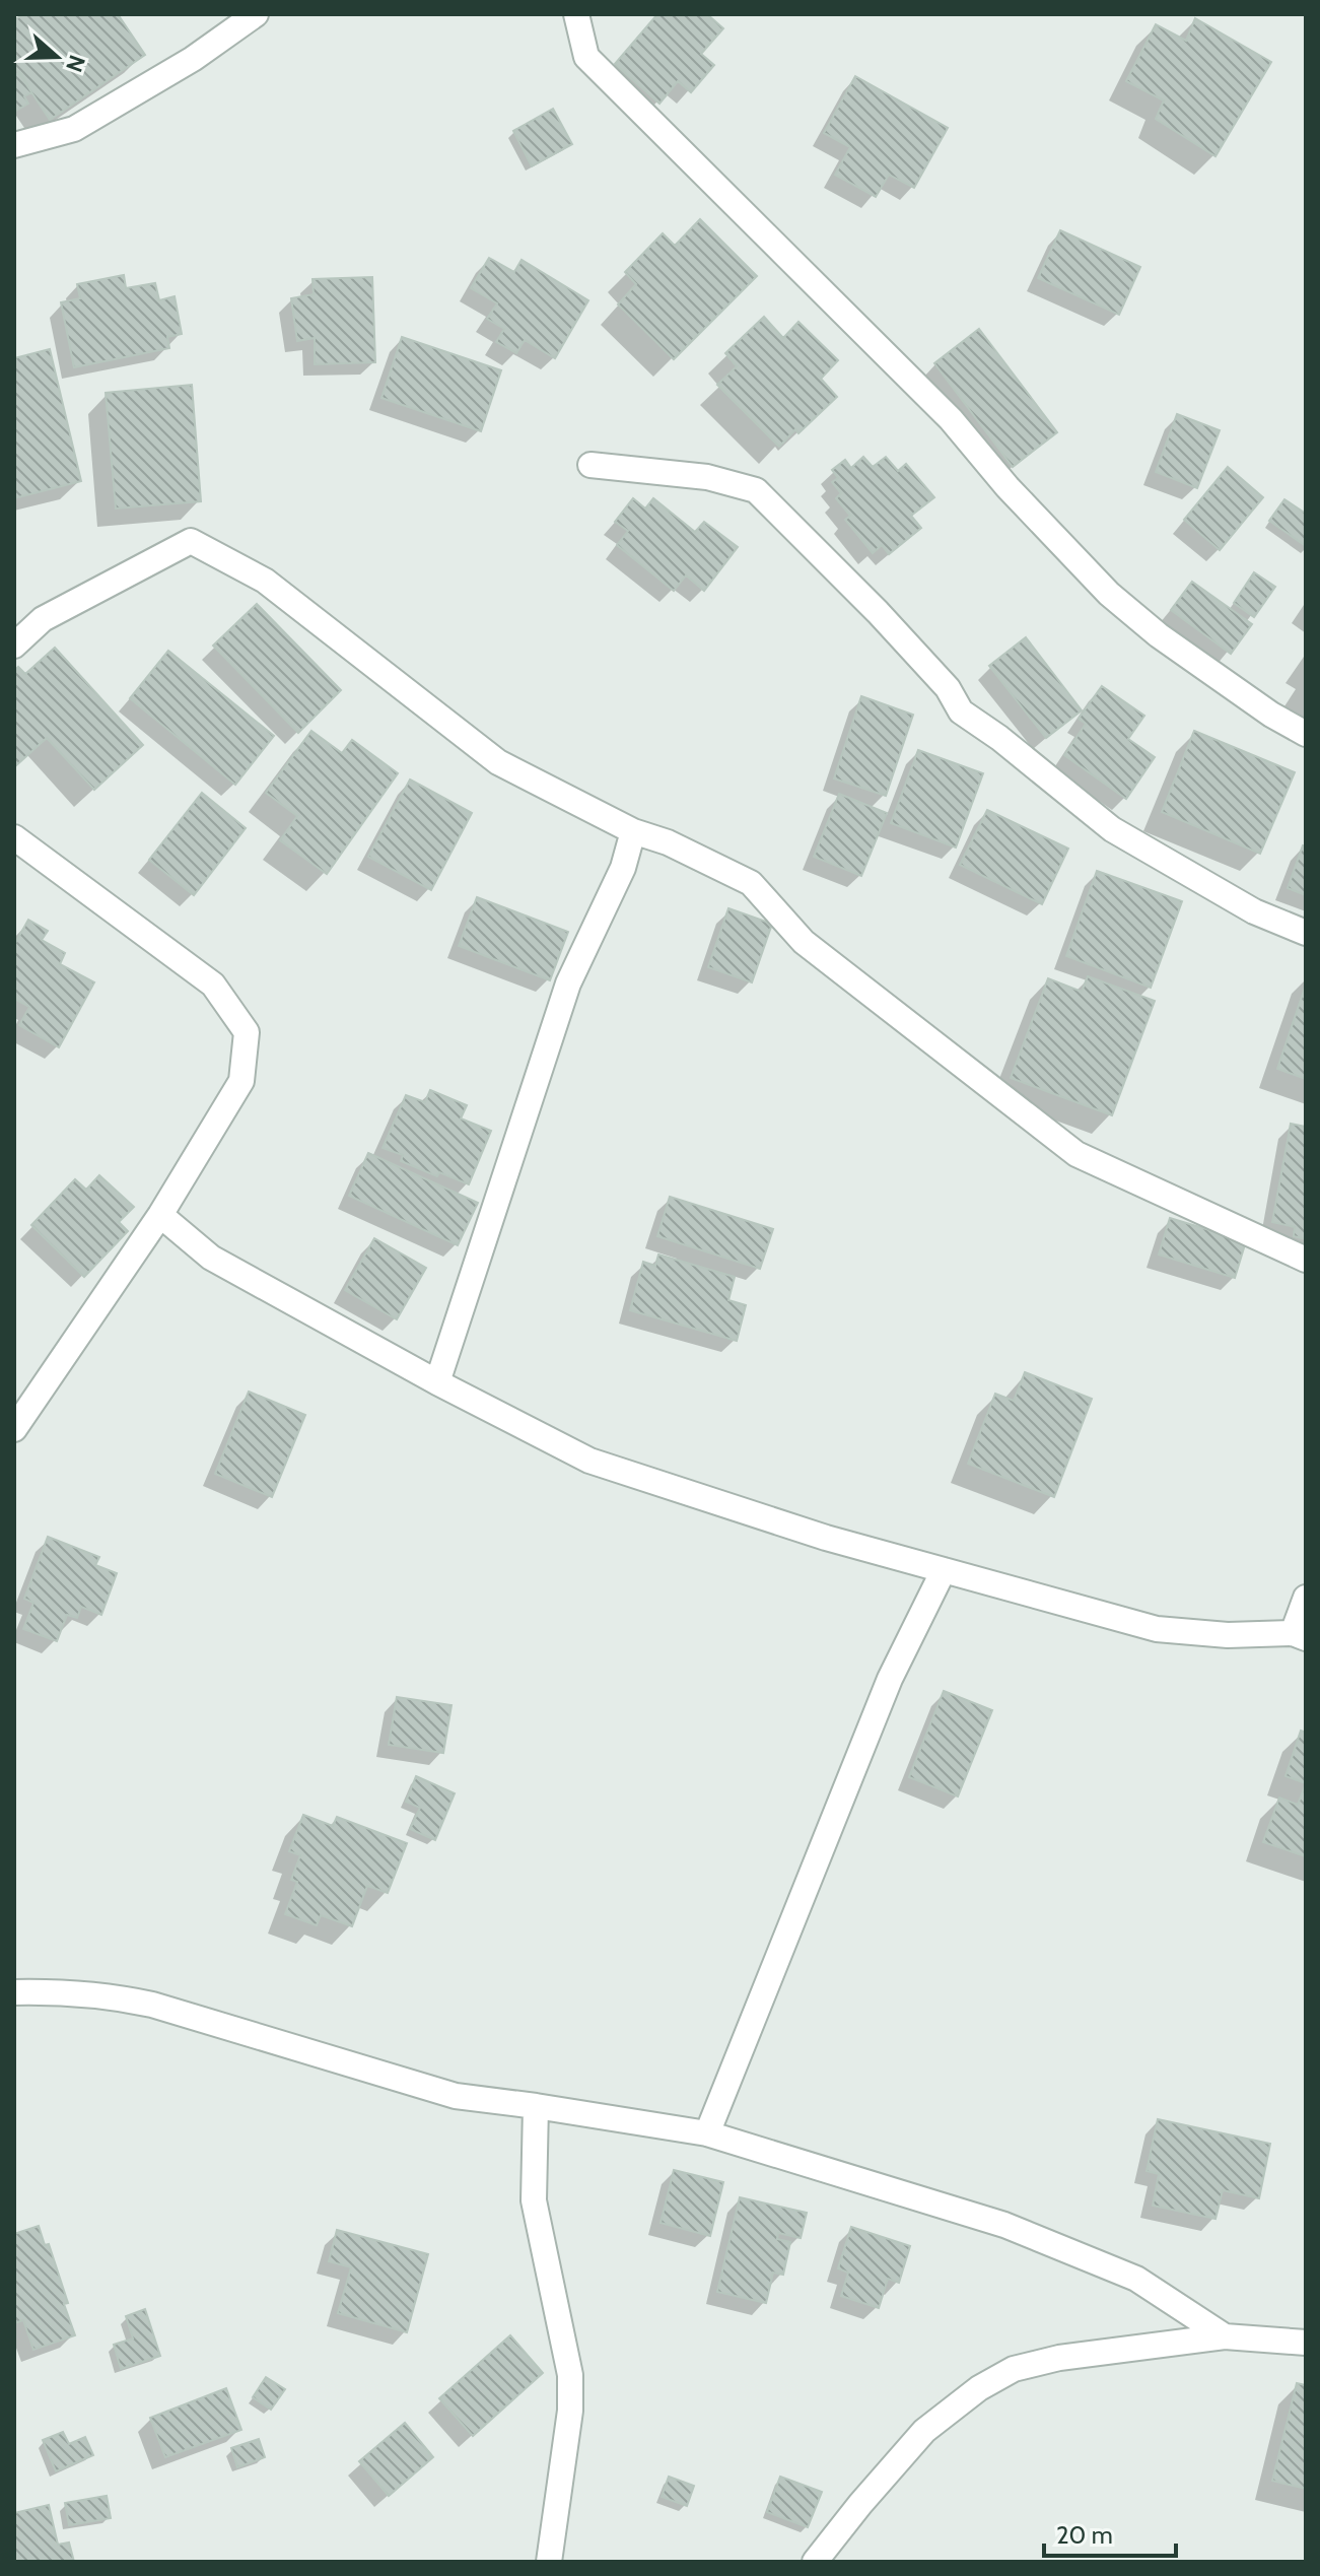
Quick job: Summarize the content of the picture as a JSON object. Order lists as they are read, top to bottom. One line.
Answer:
{"scale_bar":"20 m","north":"right"}
